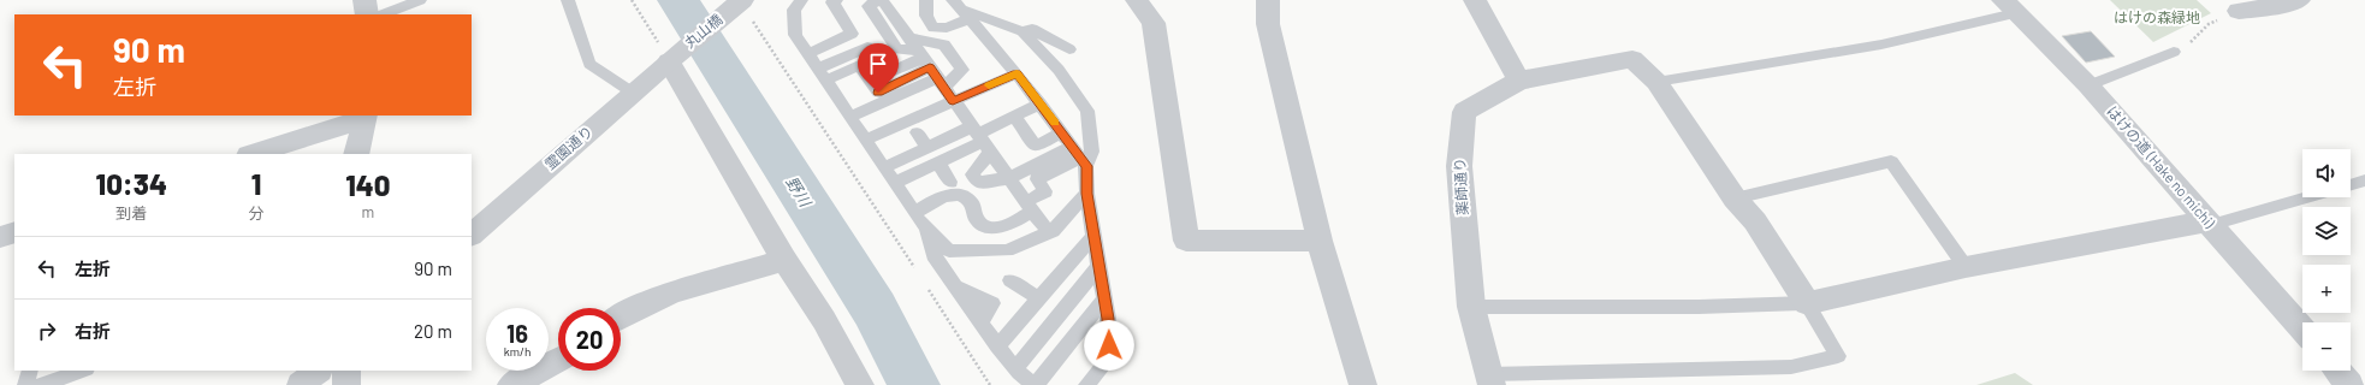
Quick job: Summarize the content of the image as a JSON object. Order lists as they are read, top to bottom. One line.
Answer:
{"streets":{"street":["丸山橋","霊園通り","はけの道 (Hake no michi)","薬師通り"]},"crossings":[["丸山橋","霊園通り"]],"water":["野川"],"parks":["はけの森緑地"],"page":{"turn":["90 m","左折"],"map_buttons":["+","−"],"eta":["10:34","到着","1","分","140","m"],"list":[{"name":"左折","value":"90 m"},{"name":"右折","value":"20 m"}],"speed":"16 km/h","limit":"20"}}
